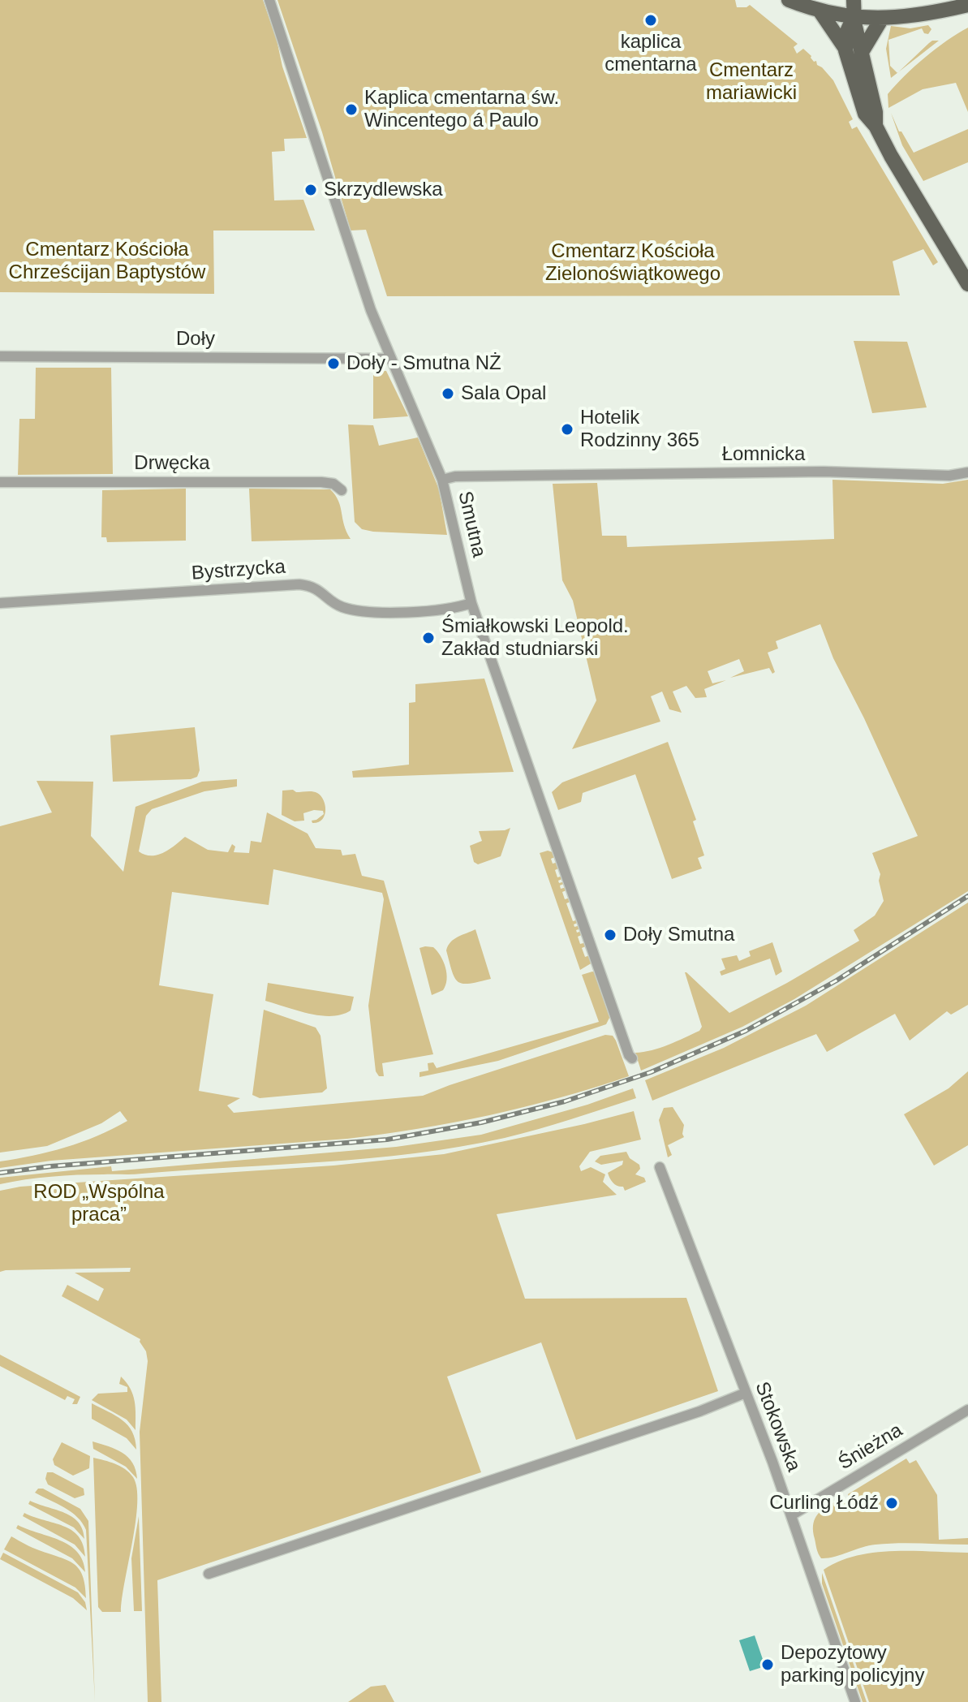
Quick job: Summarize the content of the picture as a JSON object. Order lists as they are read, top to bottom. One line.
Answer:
{"streets":{"street":["Doły","Łomnicka","Drwęcka","Smutna","Bystrzycka","Stokowska","Śnieżna"]},"crossings":[["Doły","Smutna"],["Łomnicka","Smutna"],["Smutna","Bystrzycka"],["Stokowska","Śnieżna"]],"parks":["Cmentarz mariawicki","Cmentarz Kościoła Chrześcijan Baptystów","Cmentarz Kościoła Zielonoświątkowego","ROD „Wspólna praca”"],"places":["kaplica cmentarna","Kaplica cmentarna św. Wincentego á Paulo","Skrzydlewska","Doły - Smutna NŻ","Sala Opal","Hotelik Rodzinny 365","Śmiałkowski Leopold. Zakład studniarski","Doły Smutna","Curling Łódź","Depozytowy parking policyjny"]}
